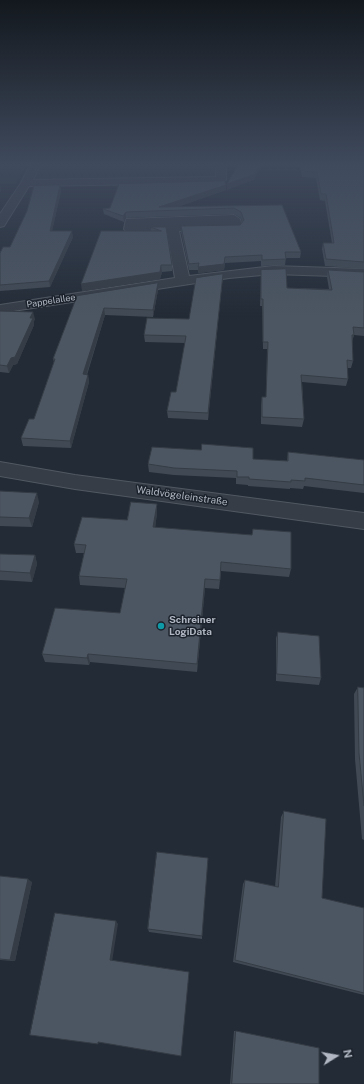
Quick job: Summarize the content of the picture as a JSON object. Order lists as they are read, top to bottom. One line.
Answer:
{"streets":{"street":["Pappelallee","Waldvögeleinstraße"]},"places":["Schreiner LogiData"],"north":"right"}
